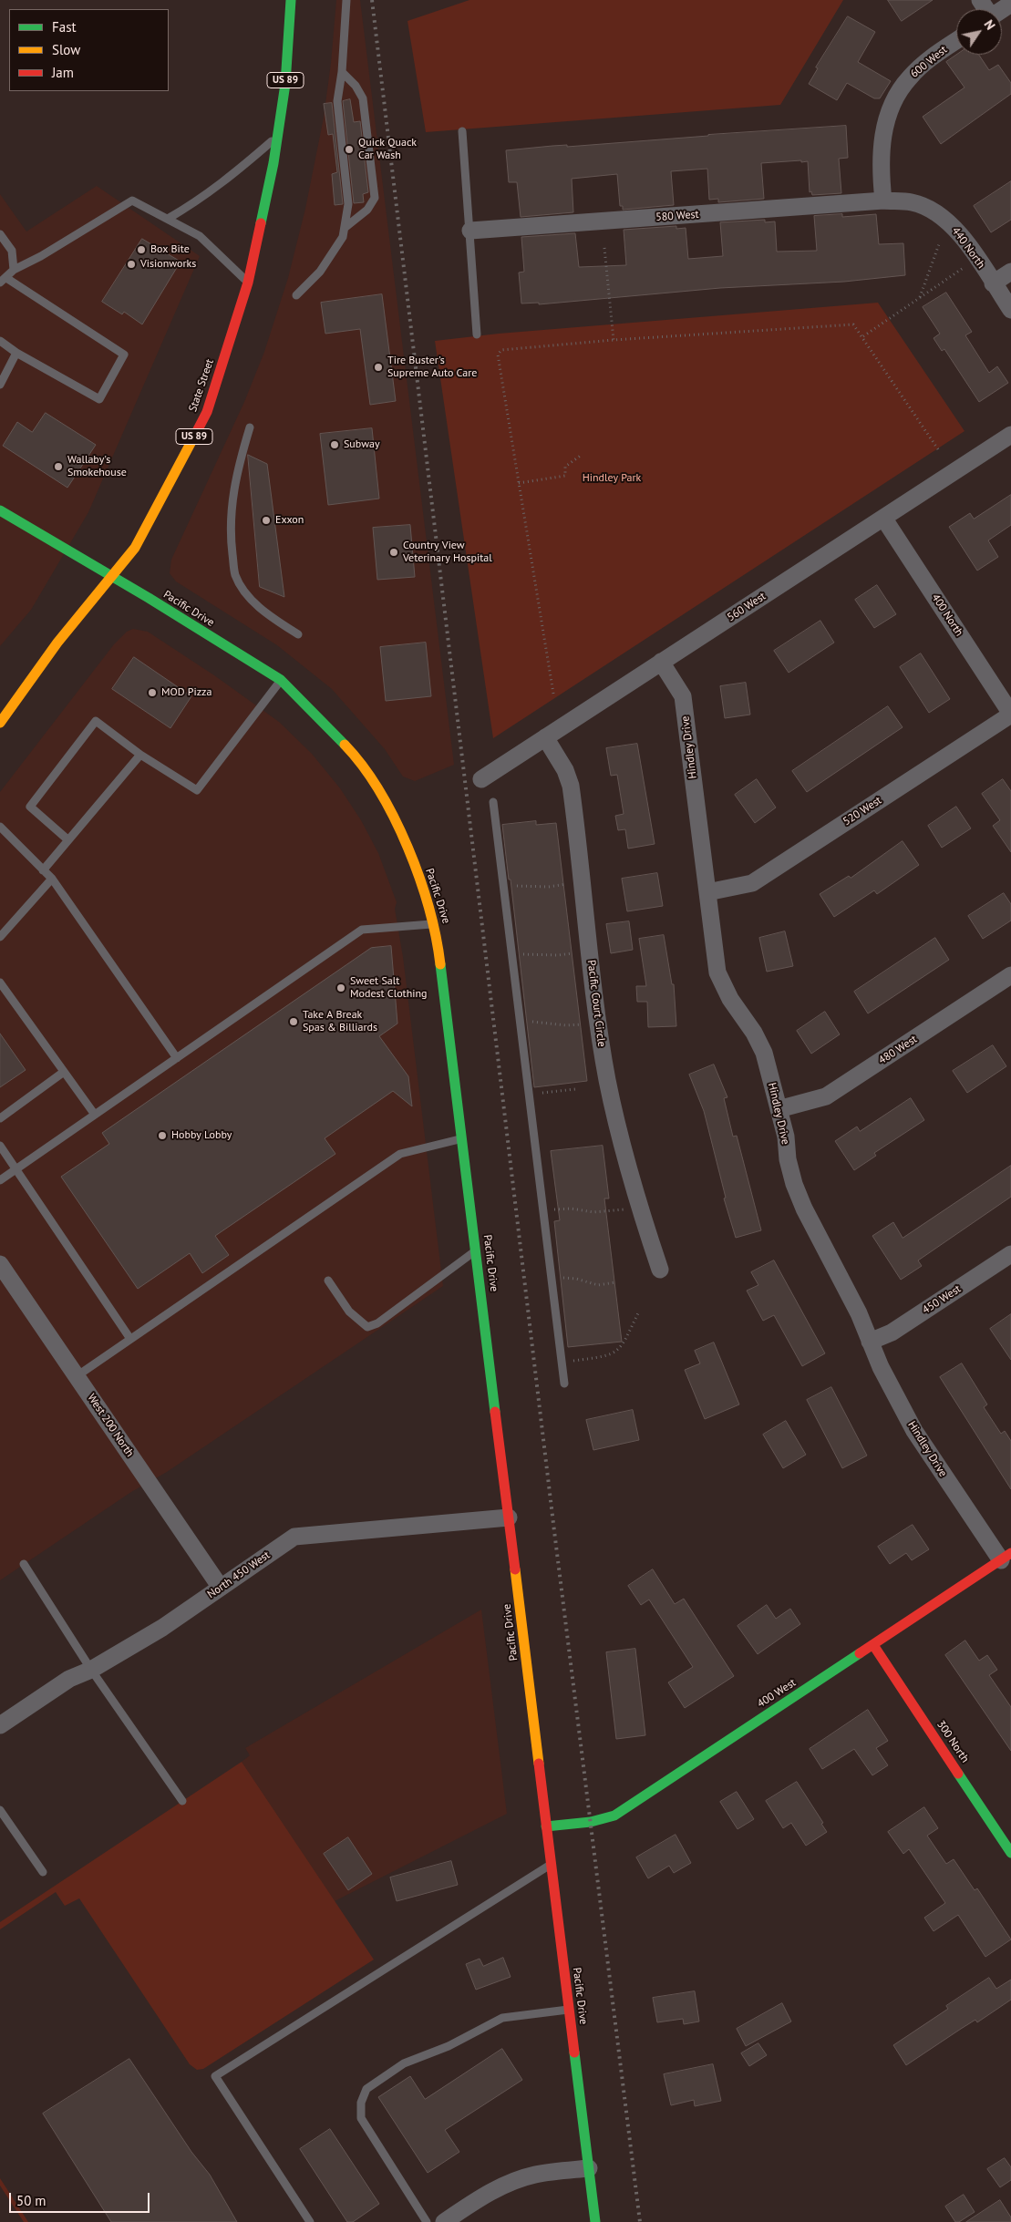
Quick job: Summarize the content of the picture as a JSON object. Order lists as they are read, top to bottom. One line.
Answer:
{"streets":{"street":["600 West","US 89","580 West","440 North","State Street","560 West","Pacific Drive","400 North","Hindley Drive","520 West","Pacific Court Circle","480 West","450 West","West 200 North","North 450 West","400 West","300 North"]},"crossings":[["600 West","580 West"],["600 West","440 North"],["580 West","440 North"],["State Street","Pacific Drive"],["560 West","400 North"],["560 West","Hindley Drive"],["560 West","Pacific Court Circle"],["Pacific Drive","North 450 West"],["Pacific Drive","400 West"],["400 North","520 West"],["Hindley Drive","520 West"],["Hindley Drive","480 West"],["Hindley Drive","450 West"],["Hindley Drive","400 West"],["West 200 North","North 450 West"],["400 West","300 North"]],"parks":["Hindley Park"],"places":["Quick Quack Car Wash","Box Bite","Visionworks","Tire Buster's Supreme Auto Care","Subway","Wallaby's Smokehouse","Exxon","Country View Veterinary Hospital","MOD Pizza","Sweet Salt Modest Clothing","Take A Break Spas & Billiards","Hobby Lobby"],"legend":["Fast","Slow","Jam"],"scale_bar":"50 m","north":"top right"}
